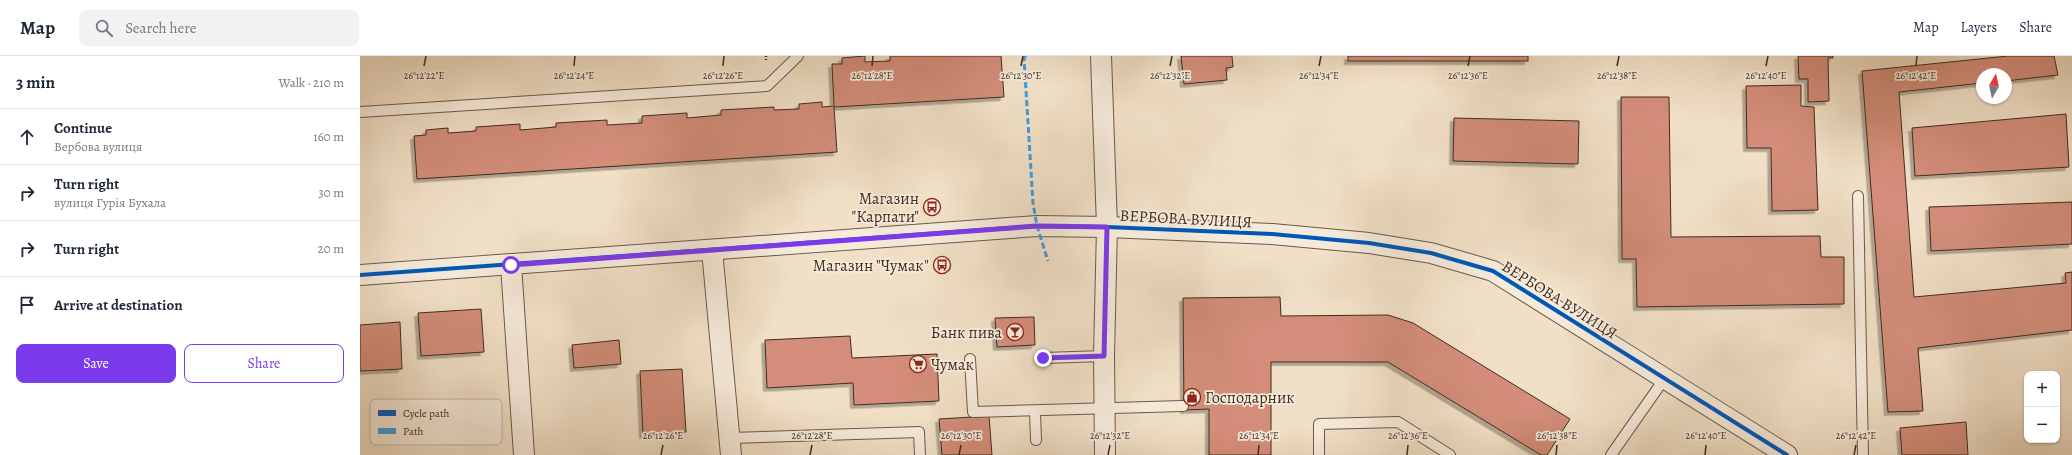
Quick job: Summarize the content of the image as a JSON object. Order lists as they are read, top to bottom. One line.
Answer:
{"streets":{"street":["ВЕРБОВА ВУЛИЦЯ"]},"places":{"bus stop":["Магазин \"Карпати\"","Магазин \"Чумак\""],"bar":["Банк пива"],"supermarket":["Чумак"],"shop":["Господарник"]},"legend":["Cycle path","Path"],"north":"top","page":{"header":"Map","search":"Search here","nav":["Map","Layers","Share"],"heading":["3 min","Walk · 210 m"],"list":[["Continue","Вербова вулиця","160 m"],["Turn right","вулиця Гурія Бухала","30 m"],["Turn right","20 m"],"Arrive at destination"],"buttons":["Save","Share"],"map_buttons":["+","−"]},"coordinates":["26°12'22\"E","26°12'24\"E","26°12'34\"E","26°12'42\"E","26°12'26\"E","26°12'28\"E","26°12'30\"E","26°12'32\"E","26°12'36\"E","26°12'38\"E","26°12'40\"E"]}
